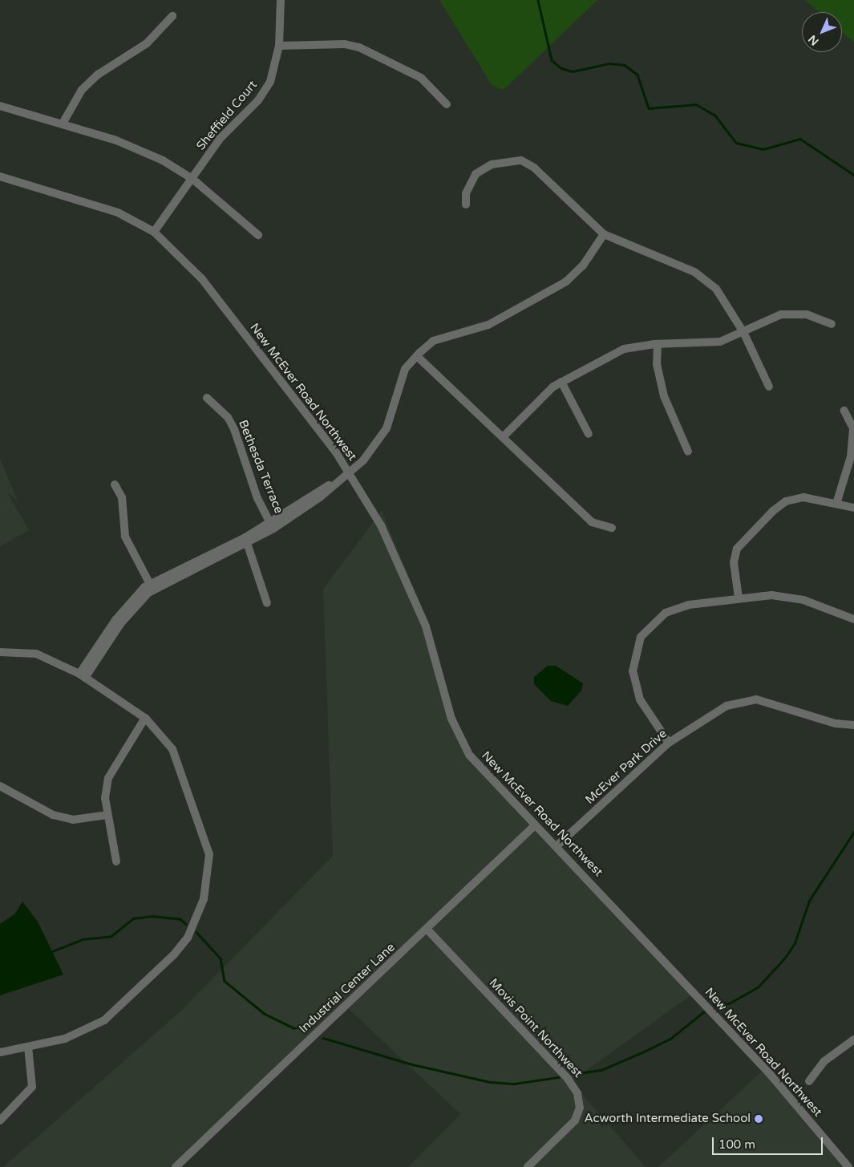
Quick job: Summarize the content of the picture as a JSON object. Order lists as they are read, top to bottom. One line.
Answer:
{"streets":{"street":["Sheffield Court","New McEver Road Northwest","Bethesda Terrace","McEver Park Drive","Industrial Center Lane","Movis Point Northwest"]},"crossings":[["Sheffield Court","New McEver Road Northwest"],["New McEver Road Northwest","McEver Park Drive"],["New McEver Road Northwest","Industrial Center Lane"],["Industrial Center Lane","Movis Point Northwest"]],"places":["Acworth Intermediate School"],"scale_bar":"100 m","north":"bottom left"}
